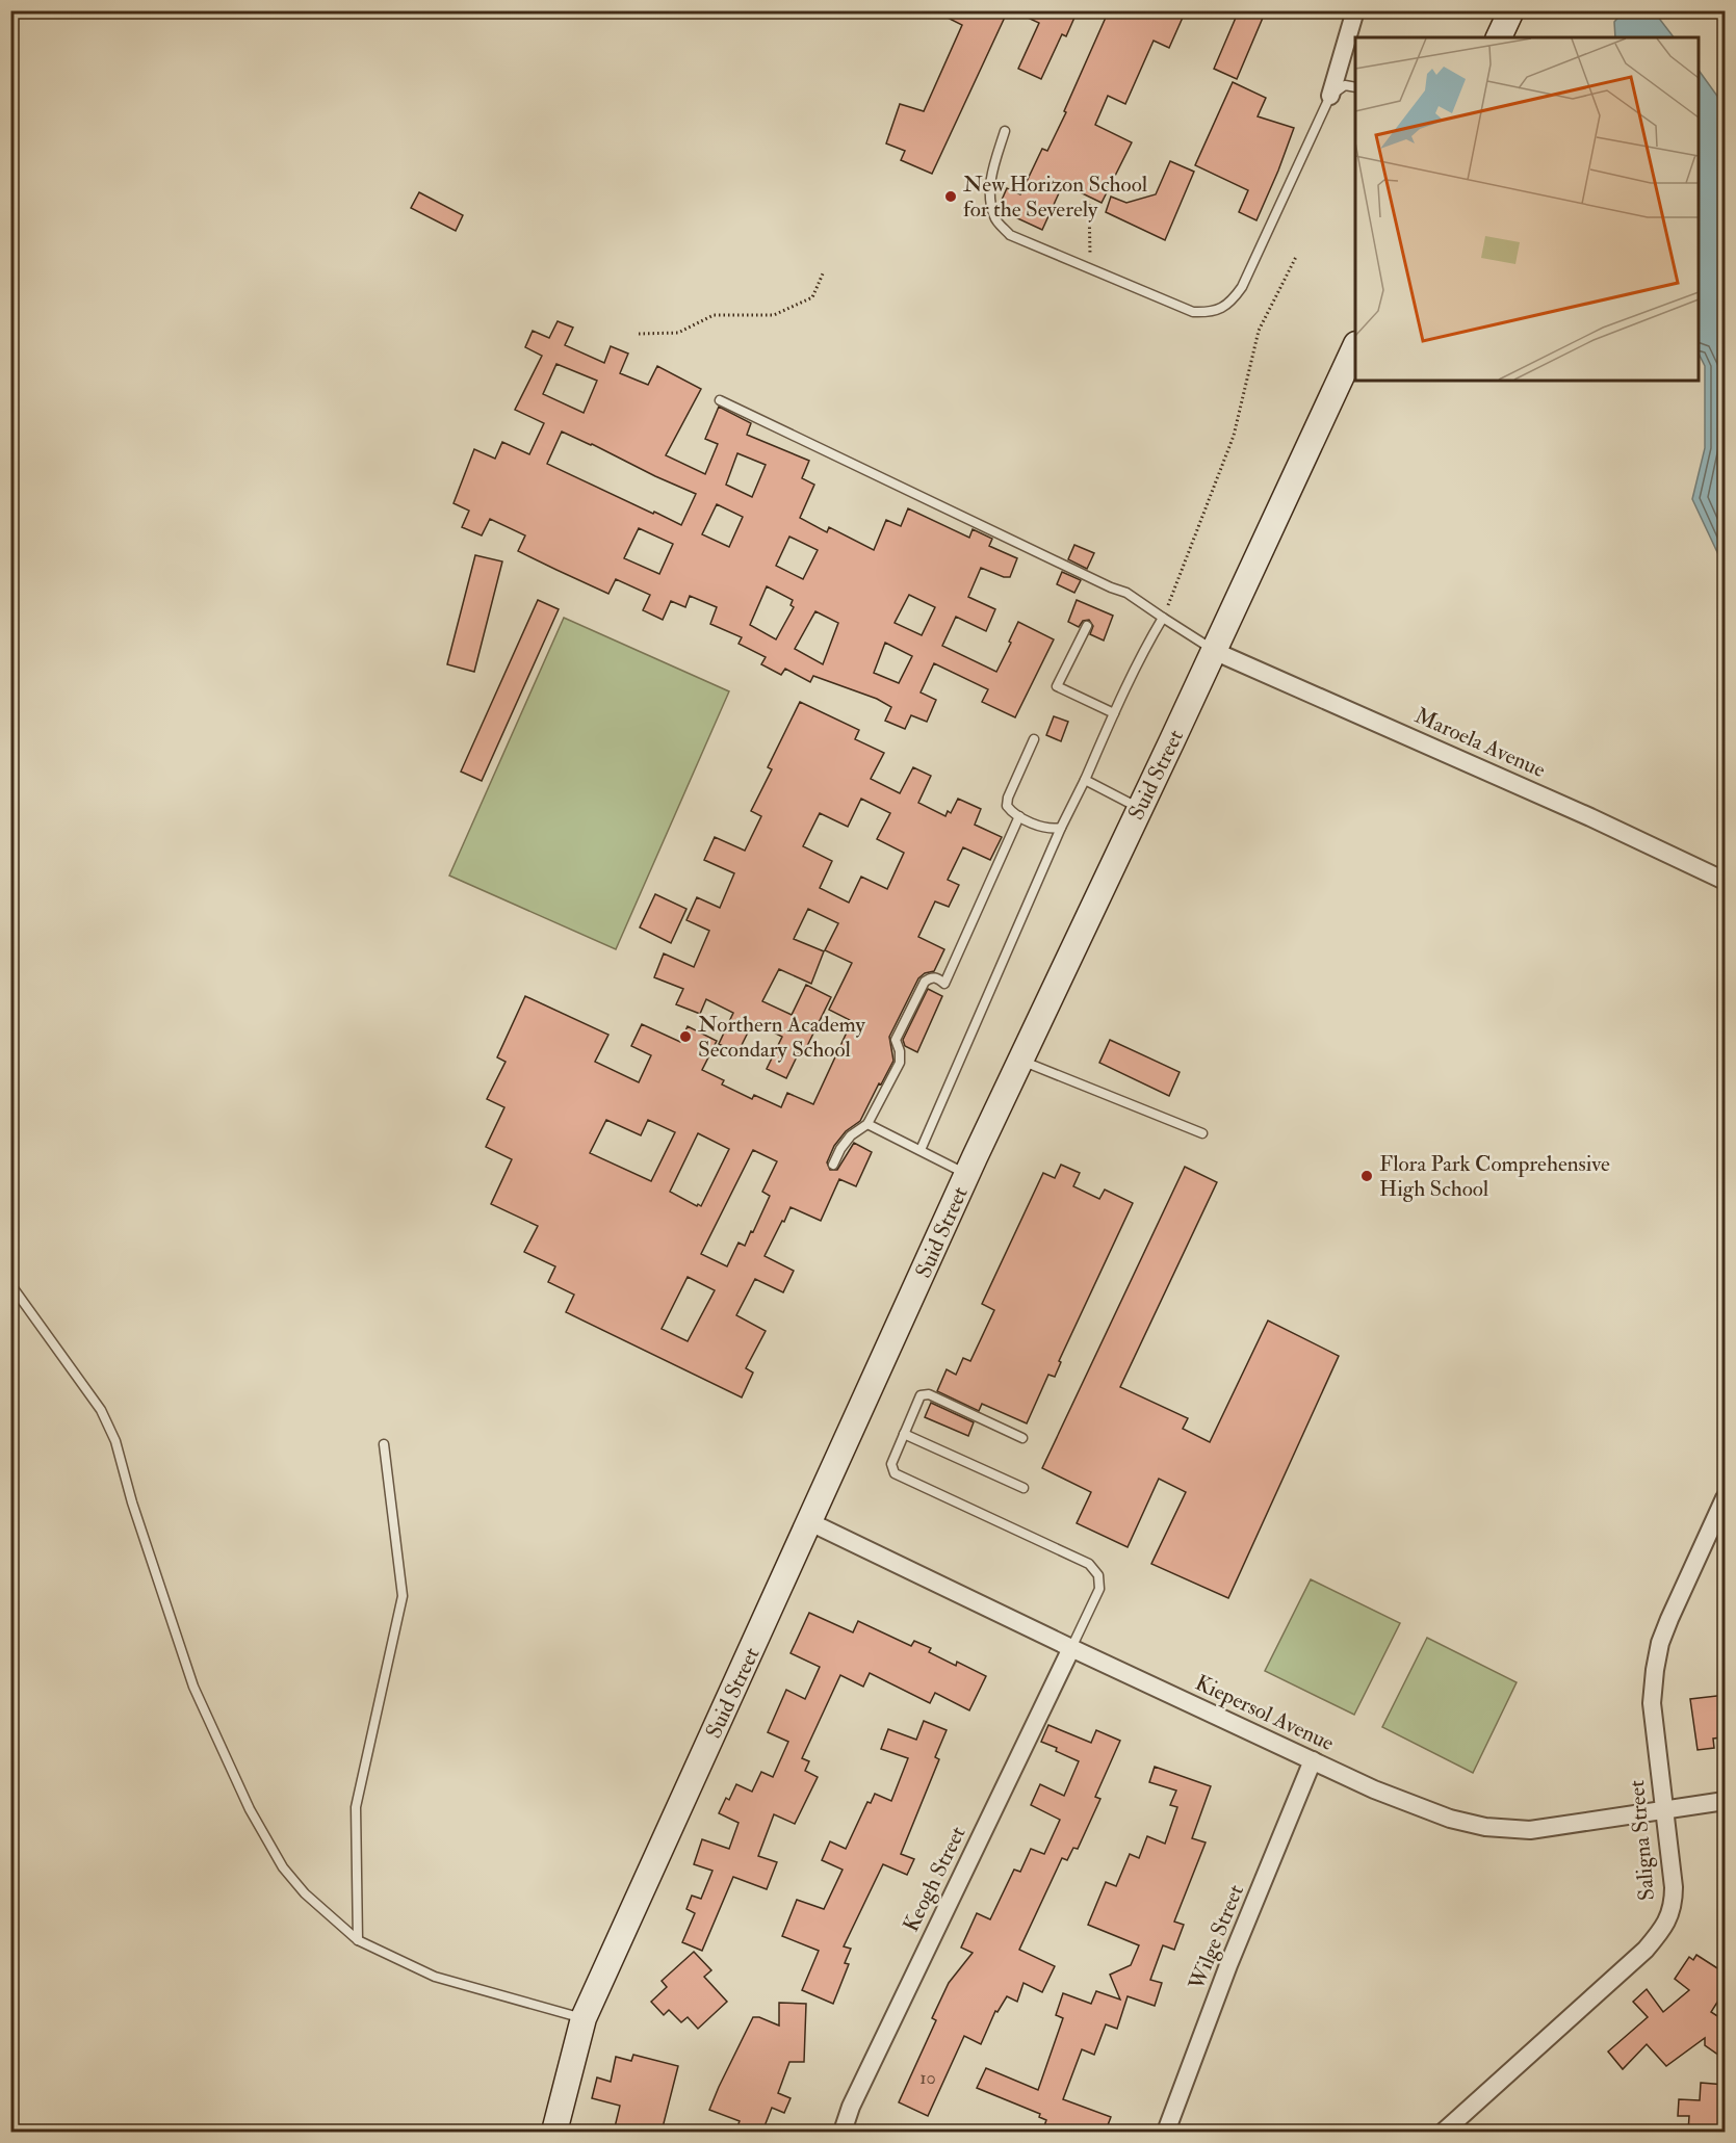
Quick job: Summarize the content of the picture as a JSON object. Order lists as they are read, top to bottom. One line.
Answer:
{"streets":{"street":["Maroela Avenue","Suid Street","Kiepersol Avenue","Saligna Street","Keogh Street","Wilge Street"]},"crossings":[["Maroela Avenue","Suid Street"],["Suid Street","Kiepersol Avenue"],["Kiepersol Avenue","Saligna Street"],["Kiepersol Avenue","Keogh Street"],["Kiepersol Avenue","Wilge Street"]],"places":["New Horizon School for the Severely","Northern Academy Secondary School","Flora Park Comprehensive High School"],"house_numbers":["10"]}
